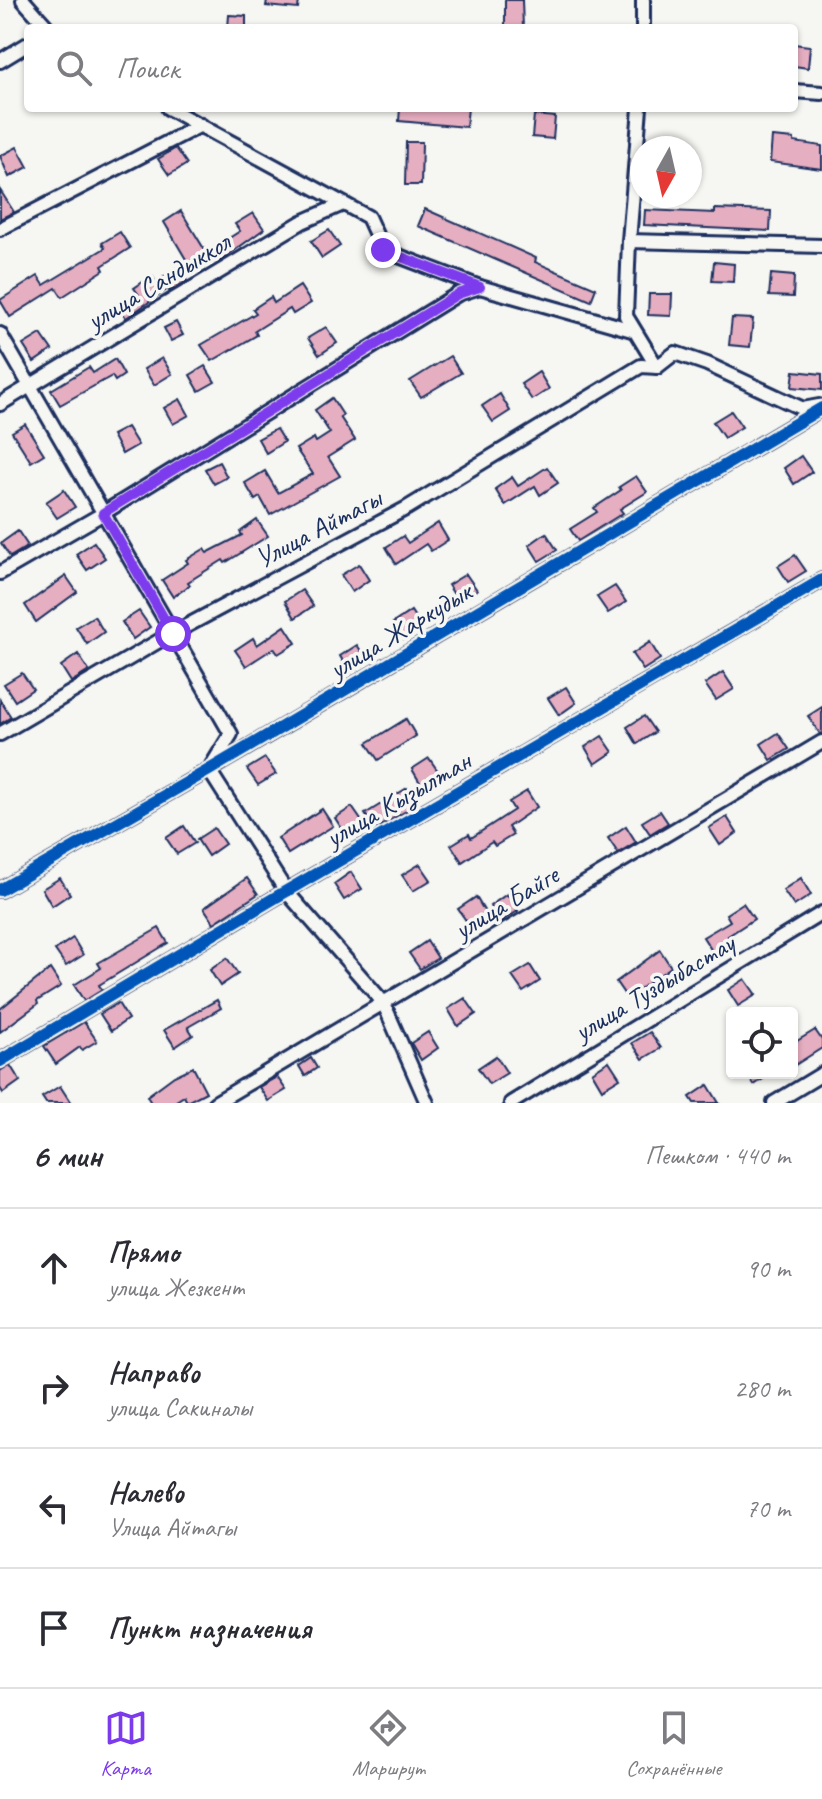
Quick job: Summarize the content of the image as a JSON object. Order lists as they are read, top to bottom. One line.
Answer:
{"streets":{"street":["улица Сандыккол","Улица Айтагы","улица Жаркудык","улица Кызылтан","улица Байге","улица Туздыбастау"]},"crossings":[["Улица Айтагы","улица Жаркудык"]],"north":"bottom","page":{"search":"Поиск","heading":["6 мин","Пешком · 440 m"],"list":[["Прямо","улица Жезкент","90 m"],["Направо","улица Сакиналы","280 m"],["Налево","Улица Айтагы","70 m"],"Пункт назначения"],"nav":["Карта","Маршрут","Сохранённые"]}}
